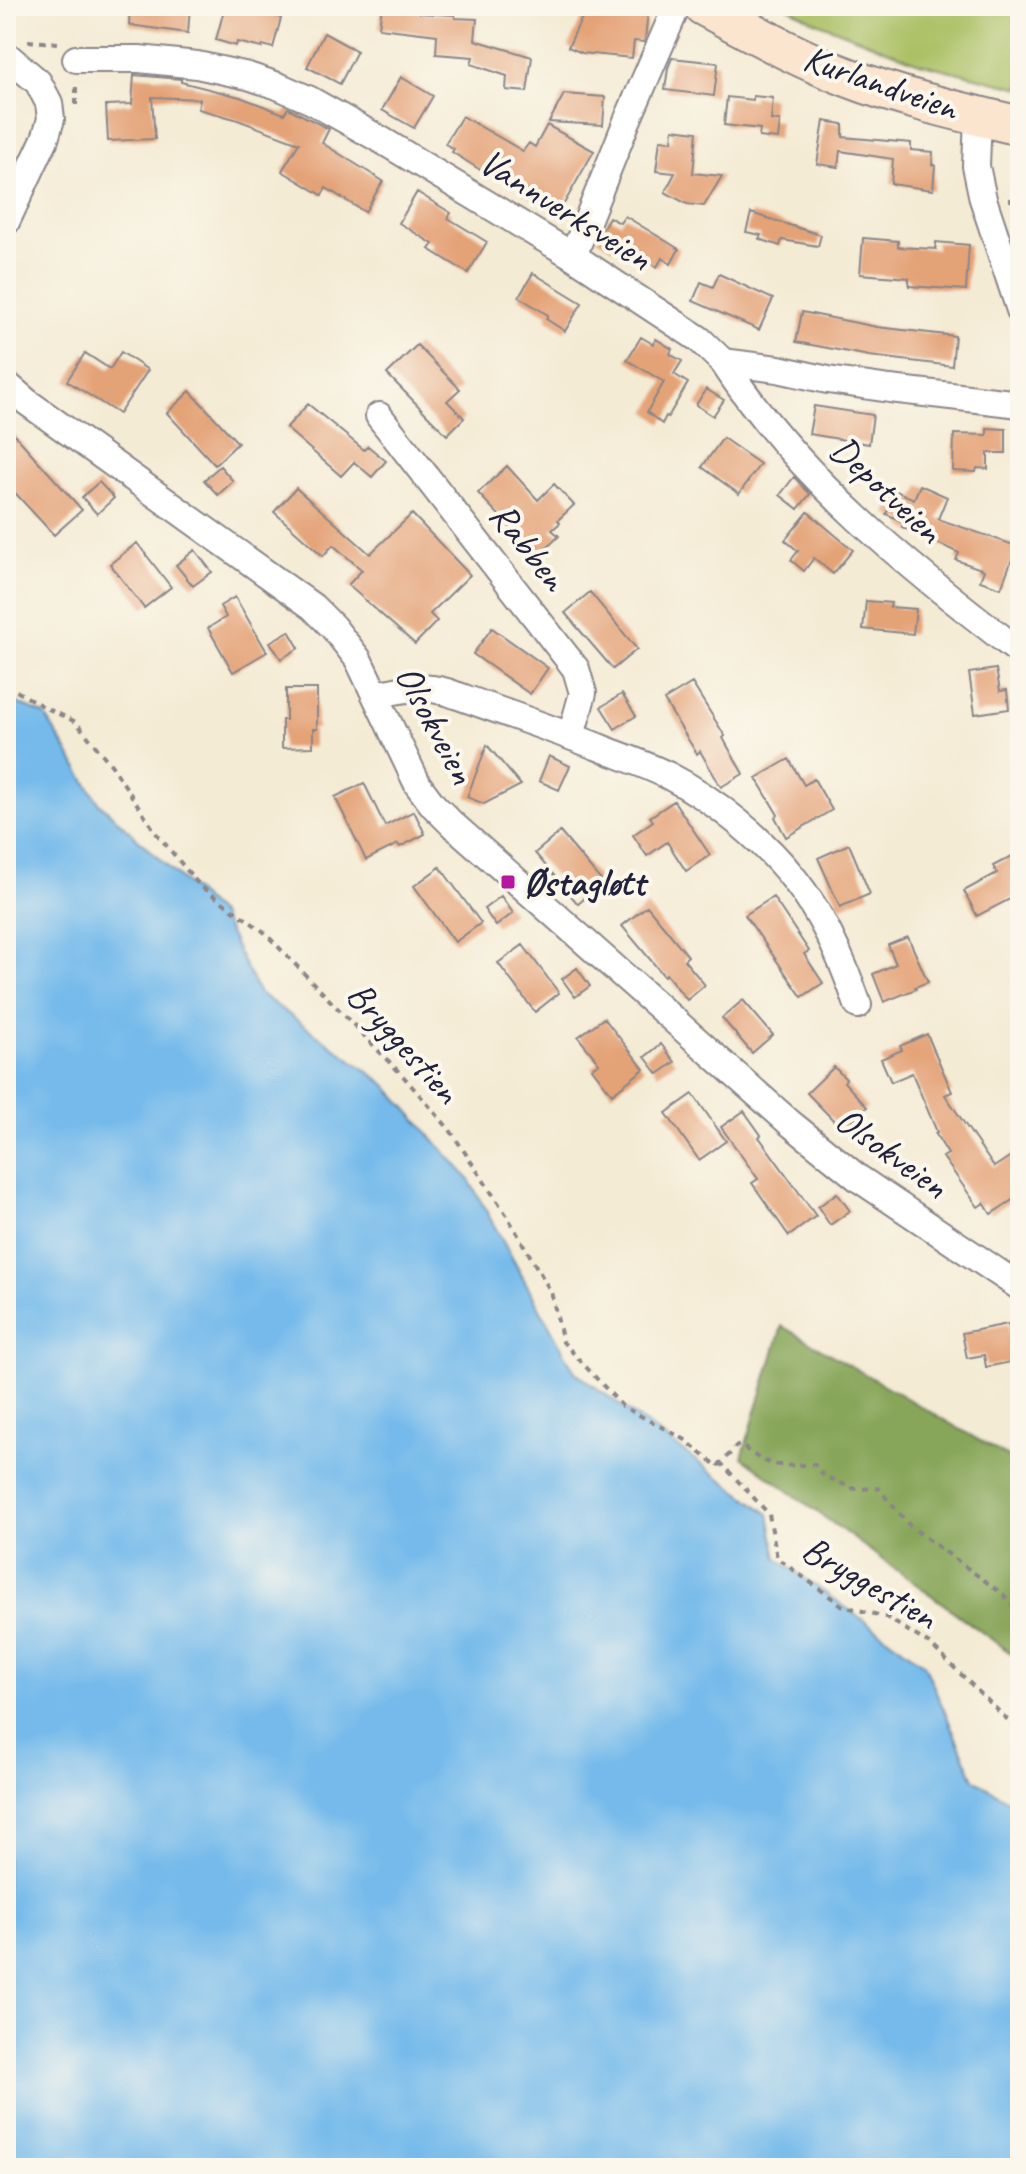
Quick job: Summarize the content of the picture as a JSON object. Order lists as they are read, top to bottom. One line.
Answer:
{"streets":{"main road":["Kurlandveien"],"street":["Vannverksveien","Depotveien","Rabben","Olsokveien"],"path":["Bryggestien"]},"crossings":[["Vannverksveien","Depotveien"]],"places":{"transit":["Østagløtt"]}}
